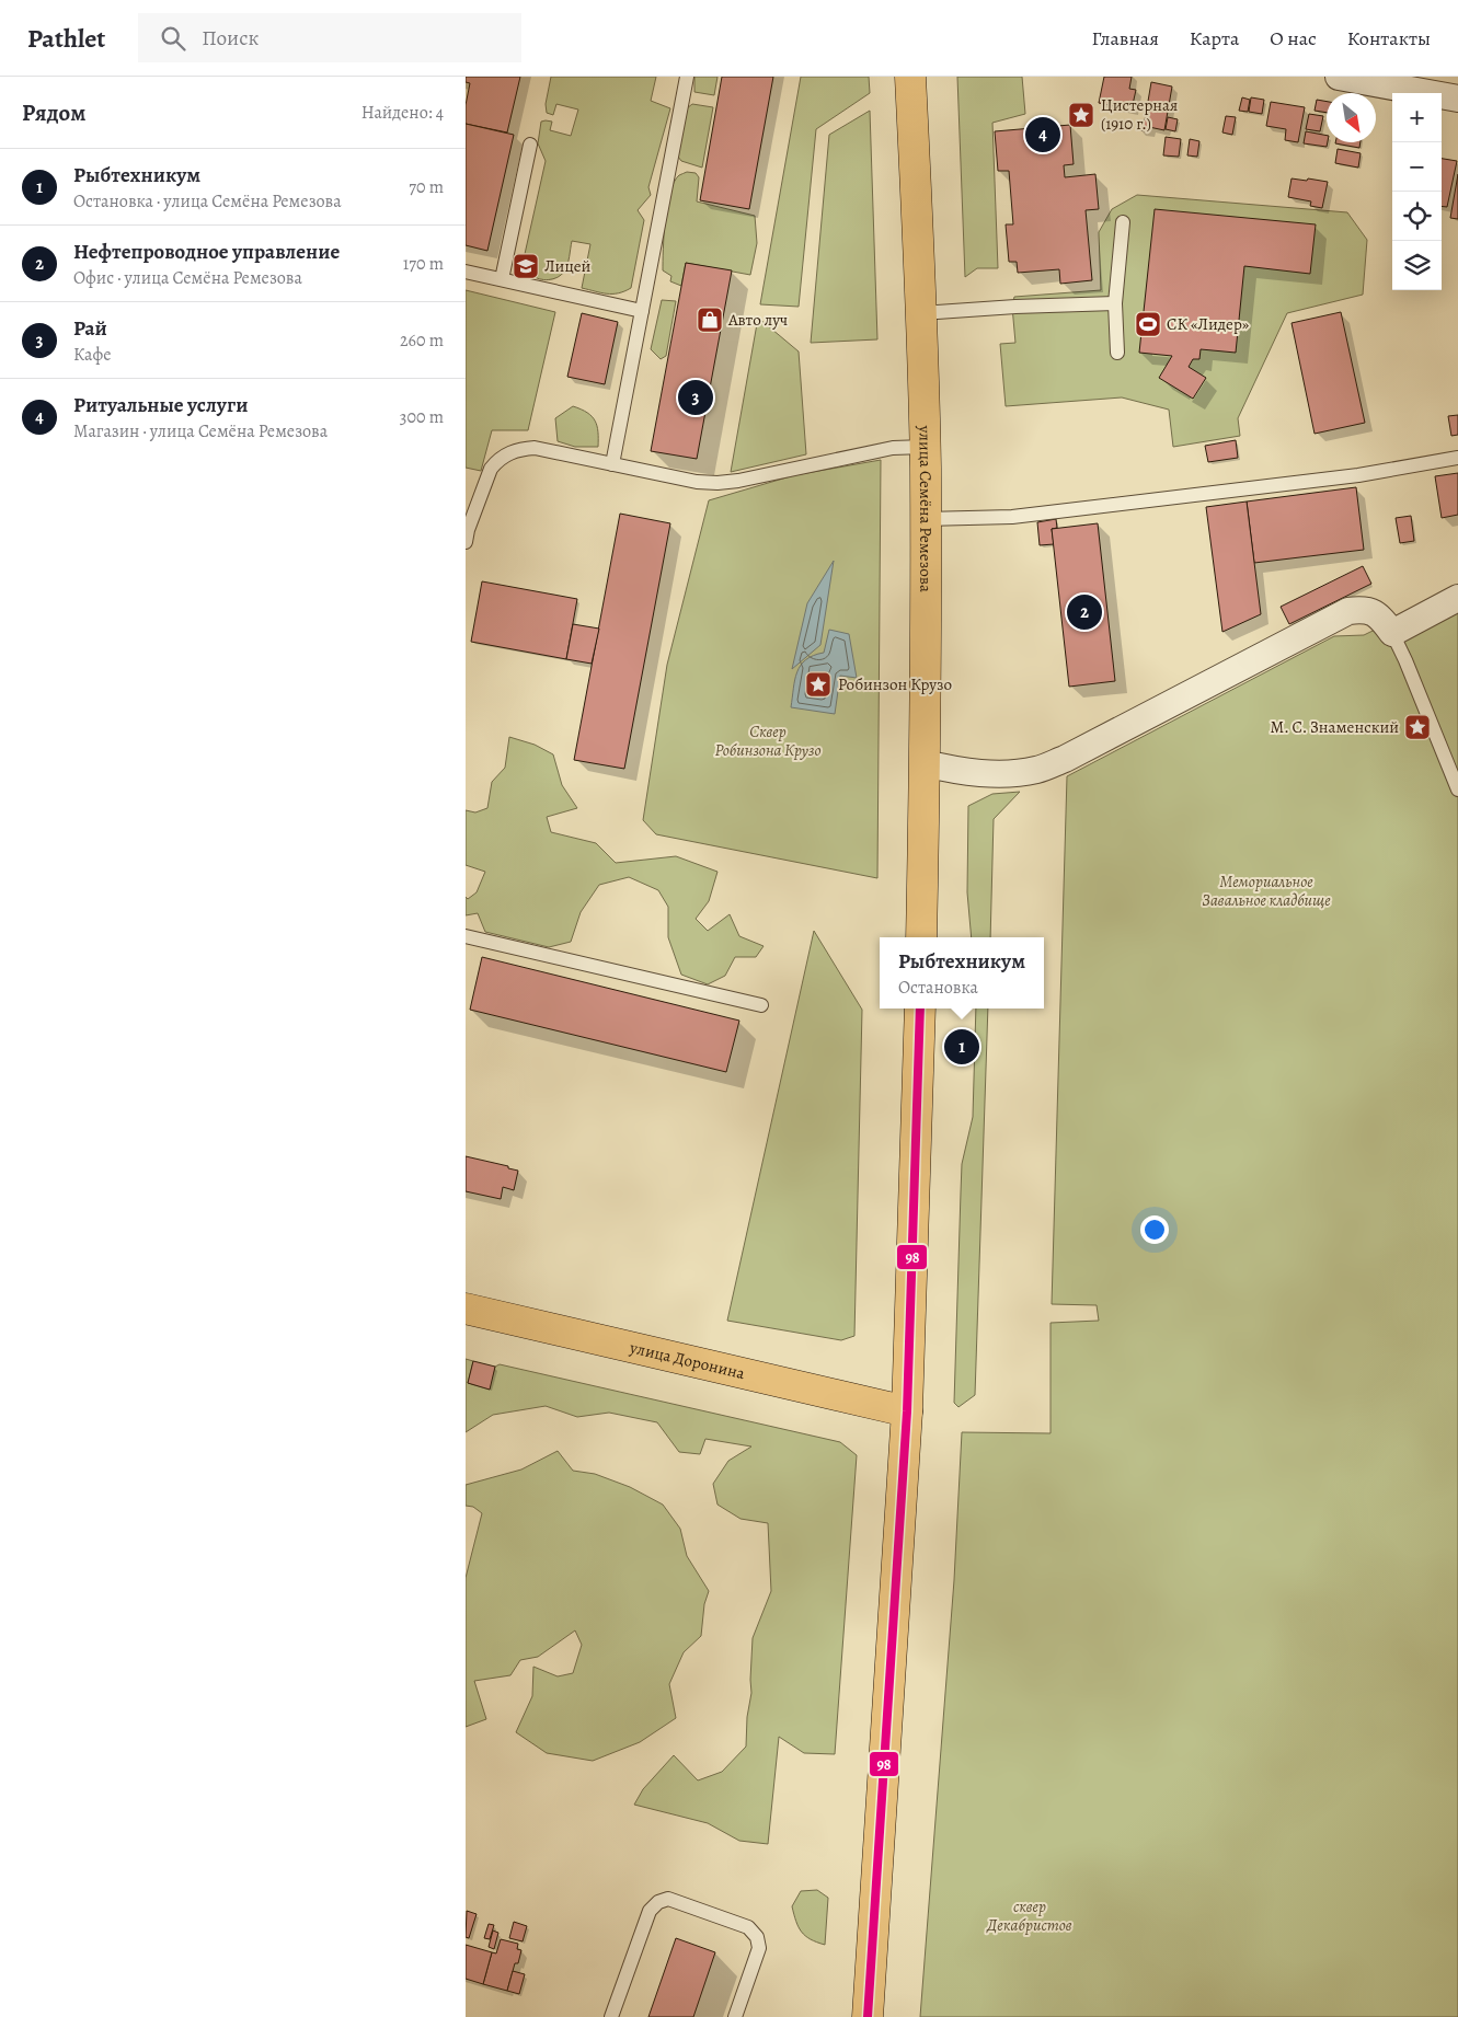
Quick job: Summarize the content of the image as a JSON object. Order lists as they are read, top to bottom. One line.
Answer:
{"streets":{"main road":["улица Семёна Ремезова","улица Доронина"]},"parks":["Сквер Робинзона Крузо","Мемориальное Завальное кладбище","сквер Декабристов"],"places":{"place":["Цистерная (1910 г.)","Робинзон Крузо","М. С. Знаменский"],"school or university":["Лицей"],"shop":["Авто луч"],"sports":["СК «Лидер»"]},"lines":["transit line 98"],"north":"bottom right","page":{"header":"Pathlet","search":"Поиск","nav":["Главная","Карта","О нас","Контакты"],"heading":["Рядом","Найдено: 4"],"map_buttons":["+","−"],"pins":["4","3","2","1"],"list":[{"mark":"1","name":"Рыбтехникум","note":"Остановка · улица Семёна Ремезова","value":"70 m"},{"mark":"2","name":"Нефтепроводное управление","note":"Офис · улица Семёна Ремезова","value":"170 m"},{"mark":"3","name":"Рай","note":"Кафе","value":"260 m"},{"mark":"4","name":"Ритуальные услуги","note":"Магазин · улица Семёна Ремезова","value":"300 m"}],"popup":["Рыбтехникум","Остановка"]}}
